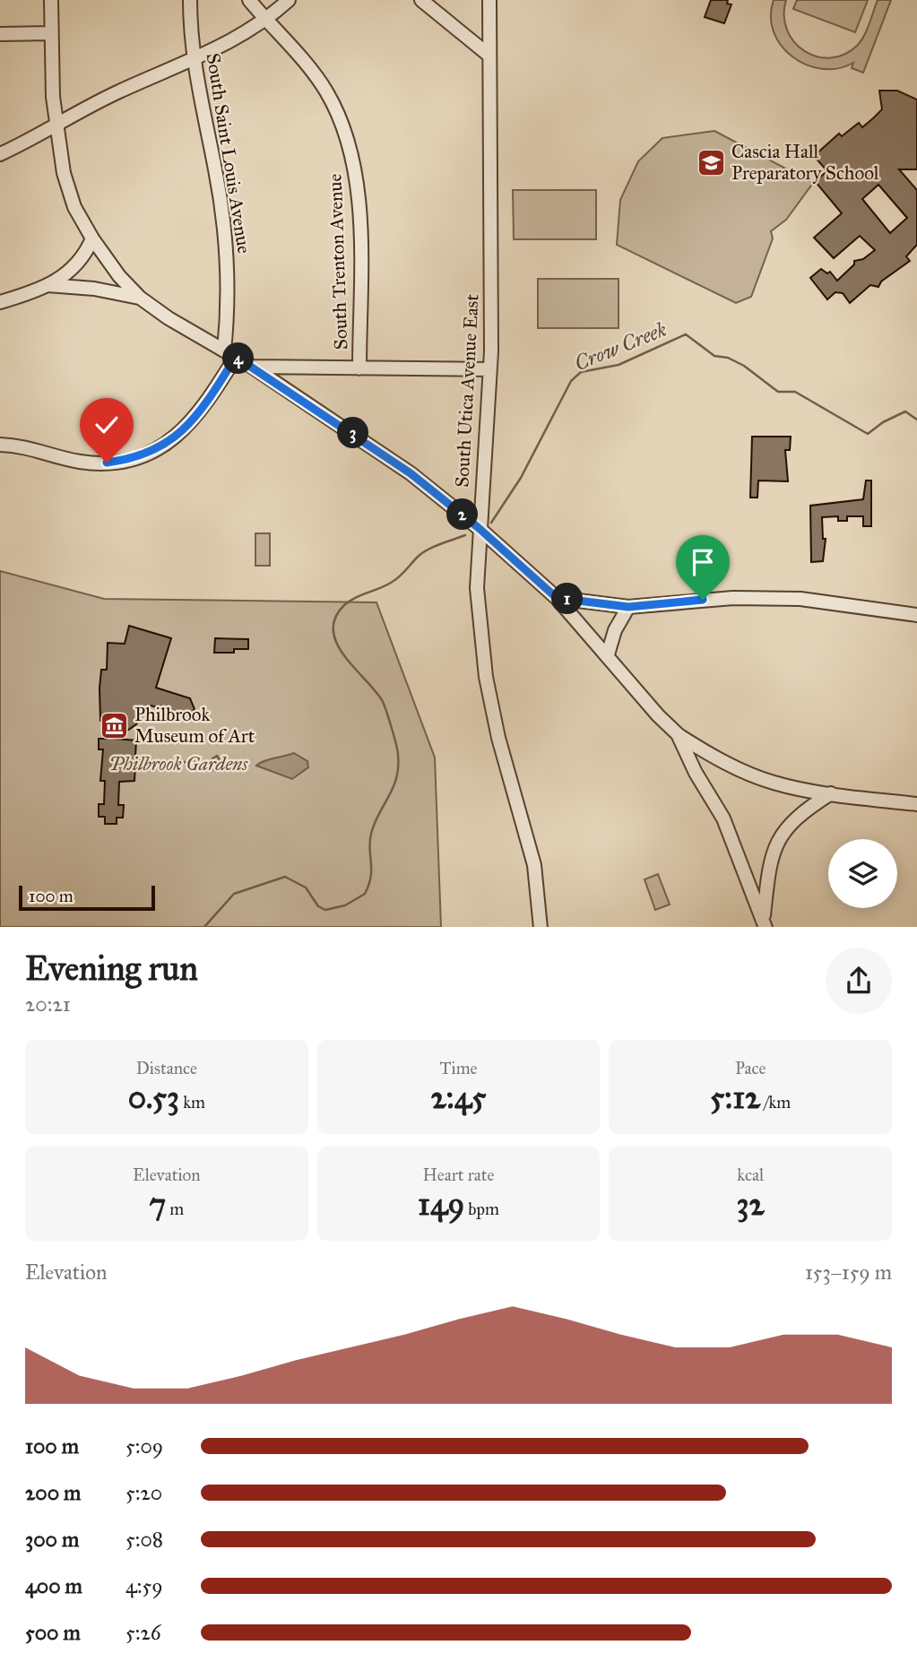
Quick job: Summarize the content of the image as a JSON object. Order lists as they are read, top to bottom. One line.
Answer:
{"streets":{"street":["South Saint Louis Avenue","South Trenton Avenue","South Utica Avenue East"]},"water":["Crow Creek"],"parks":["Philbrook Gardens"],"places":{"school or university":["Cascia Hall Preparatory School"],"museum":["Philbrook Museum of Art"]},"scale_bar":"100 m","page":{"pins":["4","3","2","1"],"scale":"100 m","heading":["Evening run","20:21"],"stats":[["Distance","0.53 km"],["Time","2:45"],["Pace","5:12 /km"],["Elevation","7 m"],["Heart rate","149 bpm"],["kcal","32"]],"chart":["Elevation","153–159 m"],"list":[{"name":"100 m","note":"5:09"},{"name":"200 m","note":"5:20"},{"name":"300 m","note":"5:08"},{"name":"400 m","note":"4:59"},{"name":"500 m","note":"5:26"}]}}
